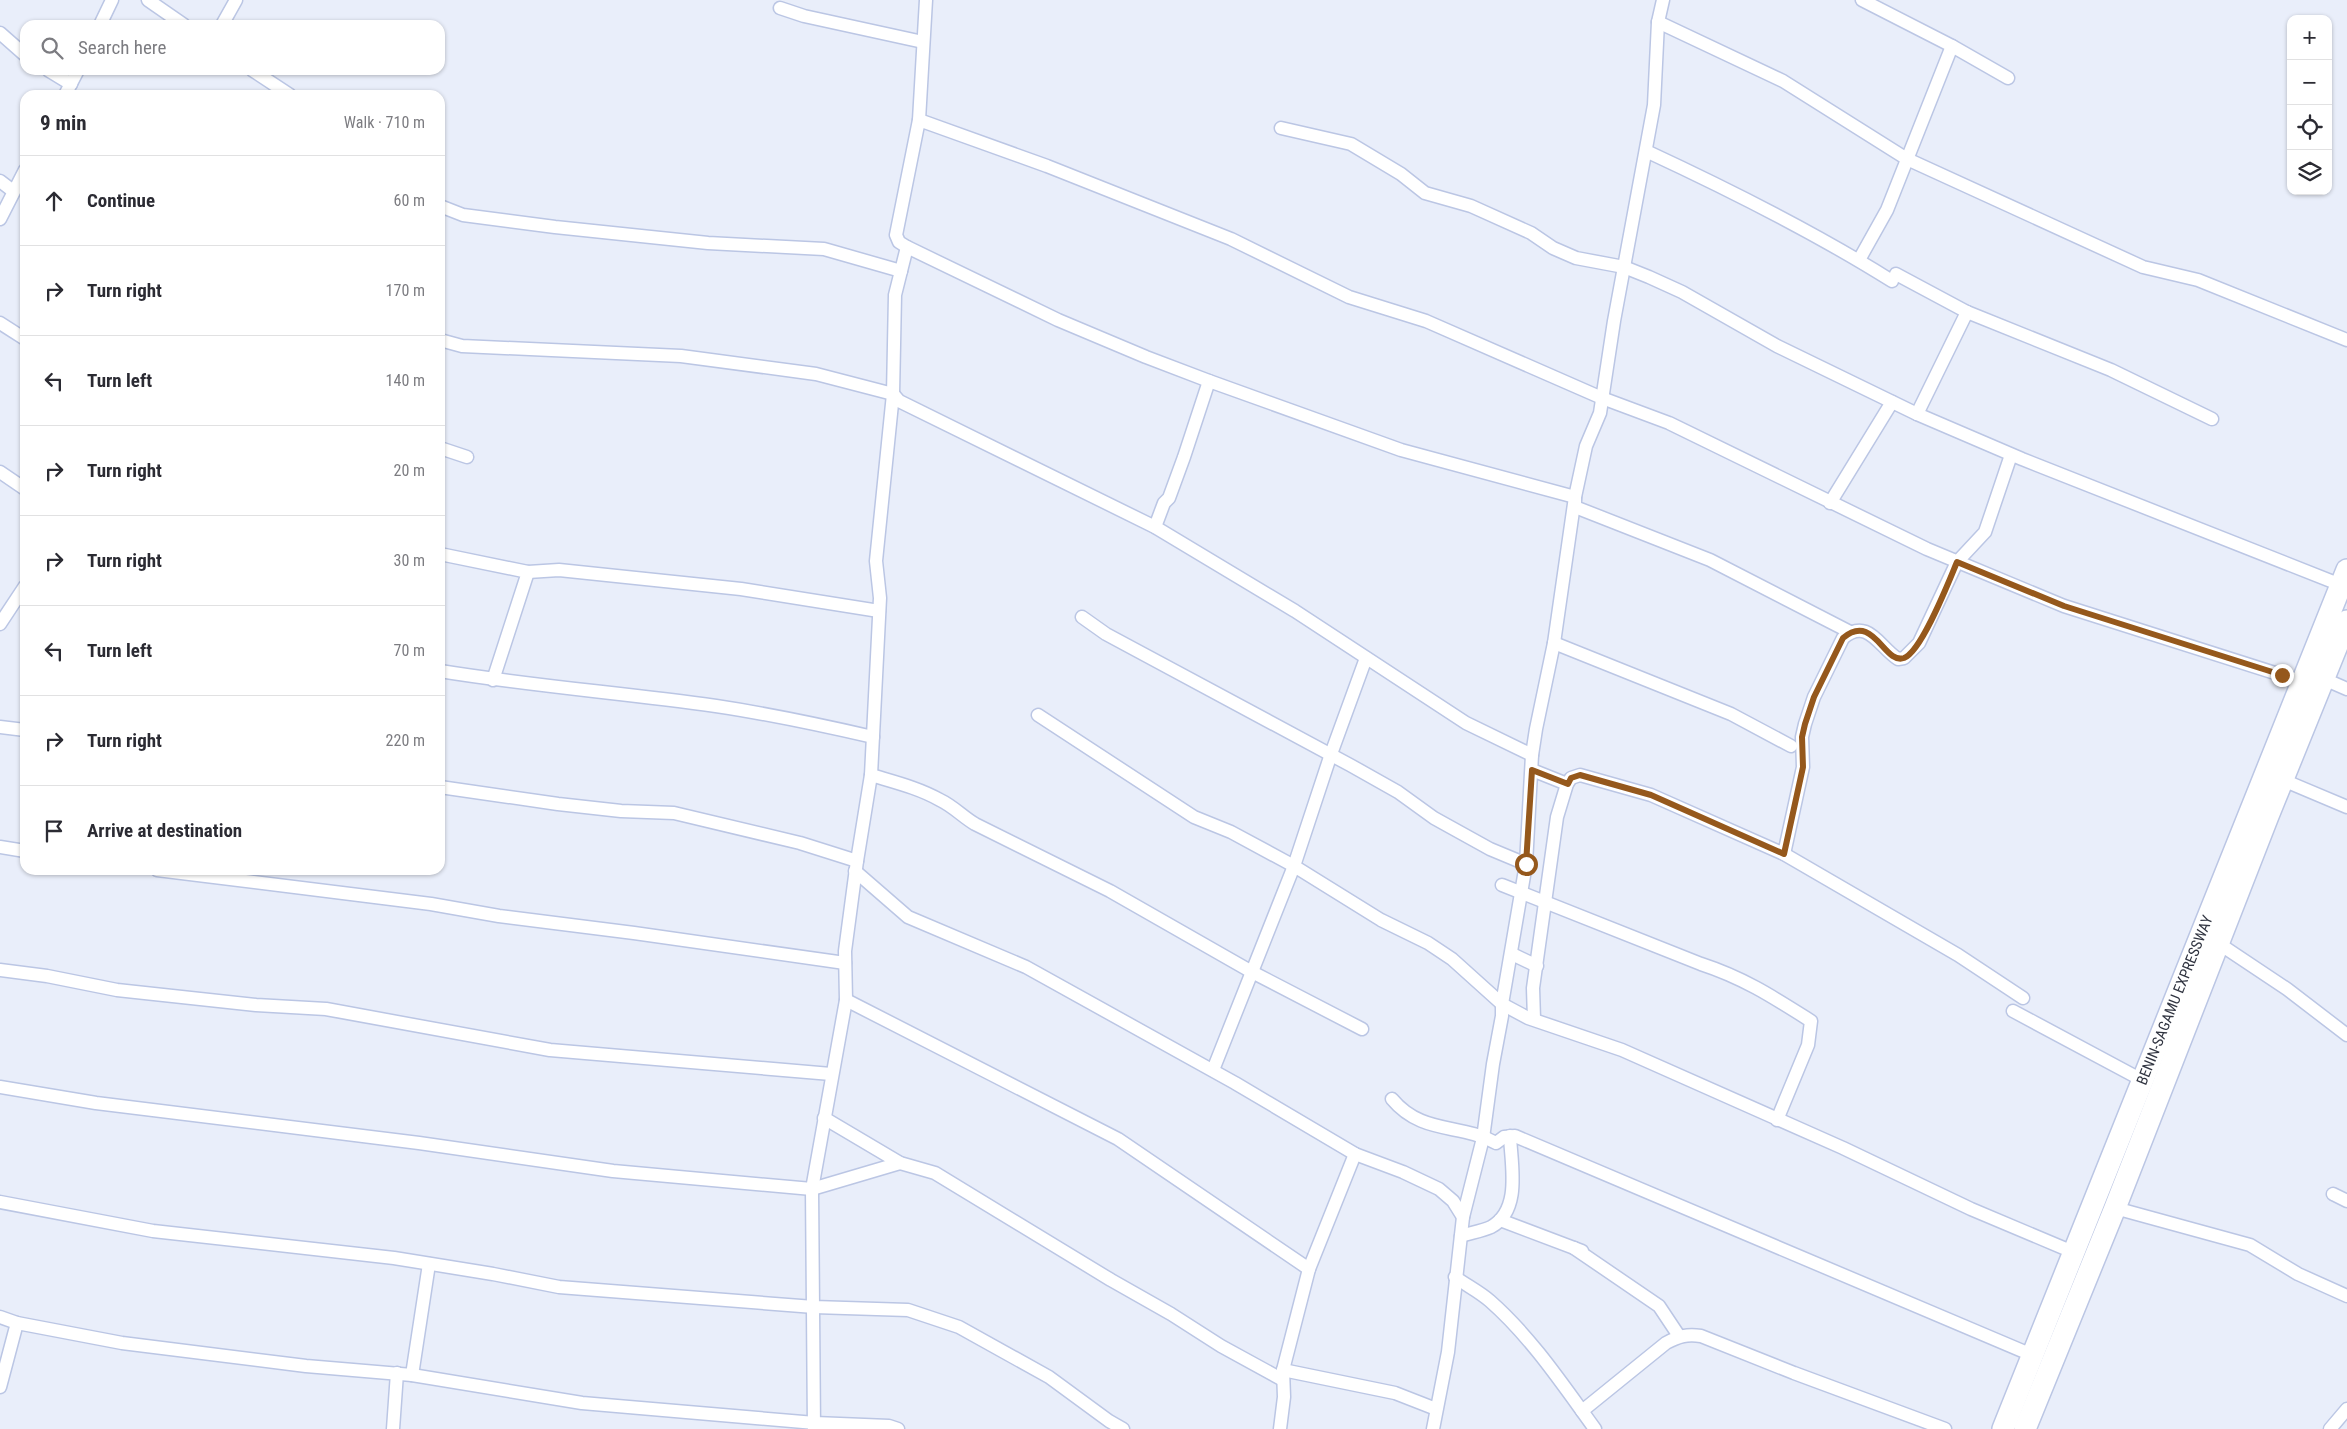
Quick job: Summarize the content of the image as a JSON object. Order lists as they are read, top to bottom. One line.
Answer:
{"streets":{"highway":["BENIN-SAGAMU EXPRESSWAY"]},"page":{"map_buttons":["+","−"],"search":"Search here","heading":["9 min","Walk · 710 m"],"list":[["Continue","60 m"],["Turn right","170 m"],["Turn left","140 m"],["Turn right","20 m"],["Turn right","30 m"],["Turn left","70 m"],["Turn right","220 m"],"Arrive at destination"]}}
